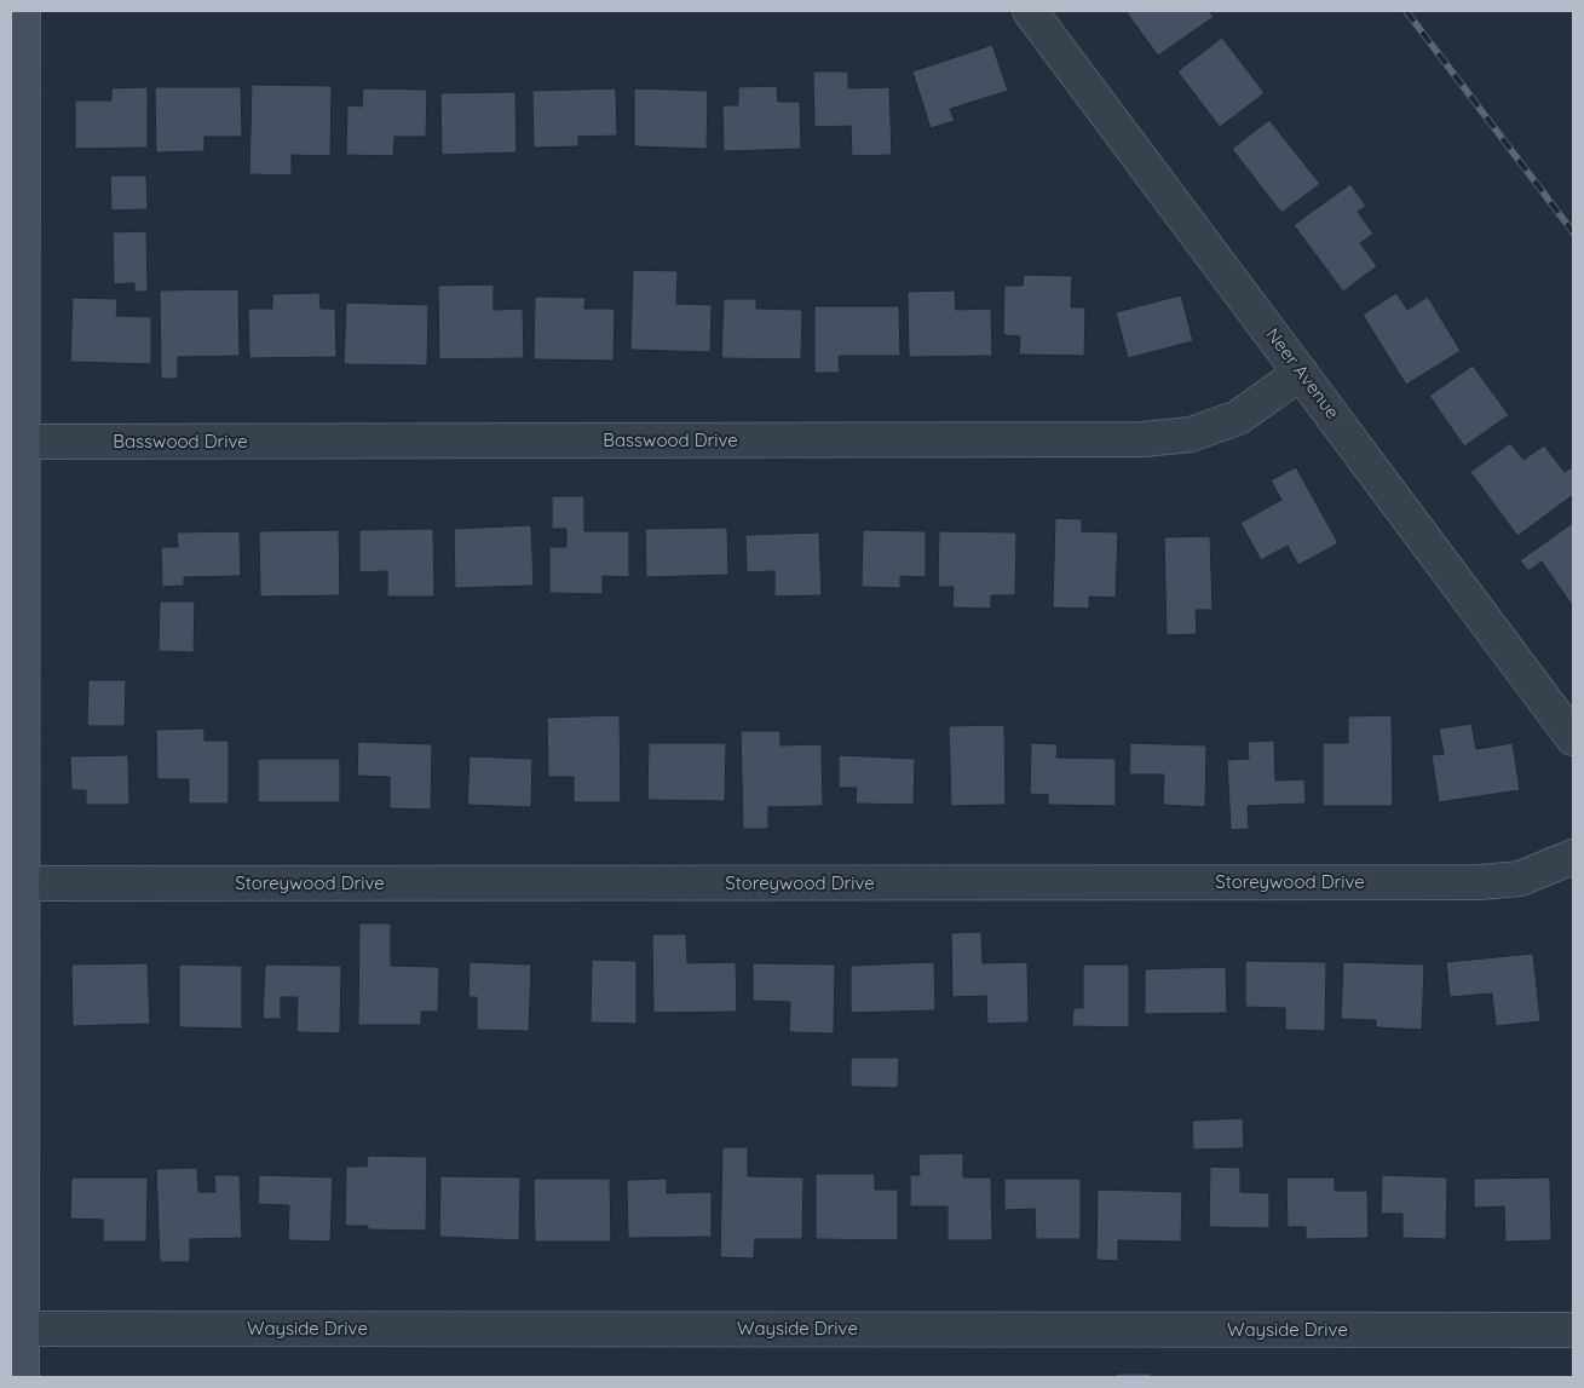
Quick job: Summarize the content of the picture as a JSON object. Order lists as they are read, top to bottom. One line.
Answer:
{"streets":{"street":["Neer Avenue","Basswood Drive","Storeywood Drive","Wayside Drive"]},"crossings":[["Neer Avenue","Basswood Drive"]]}
